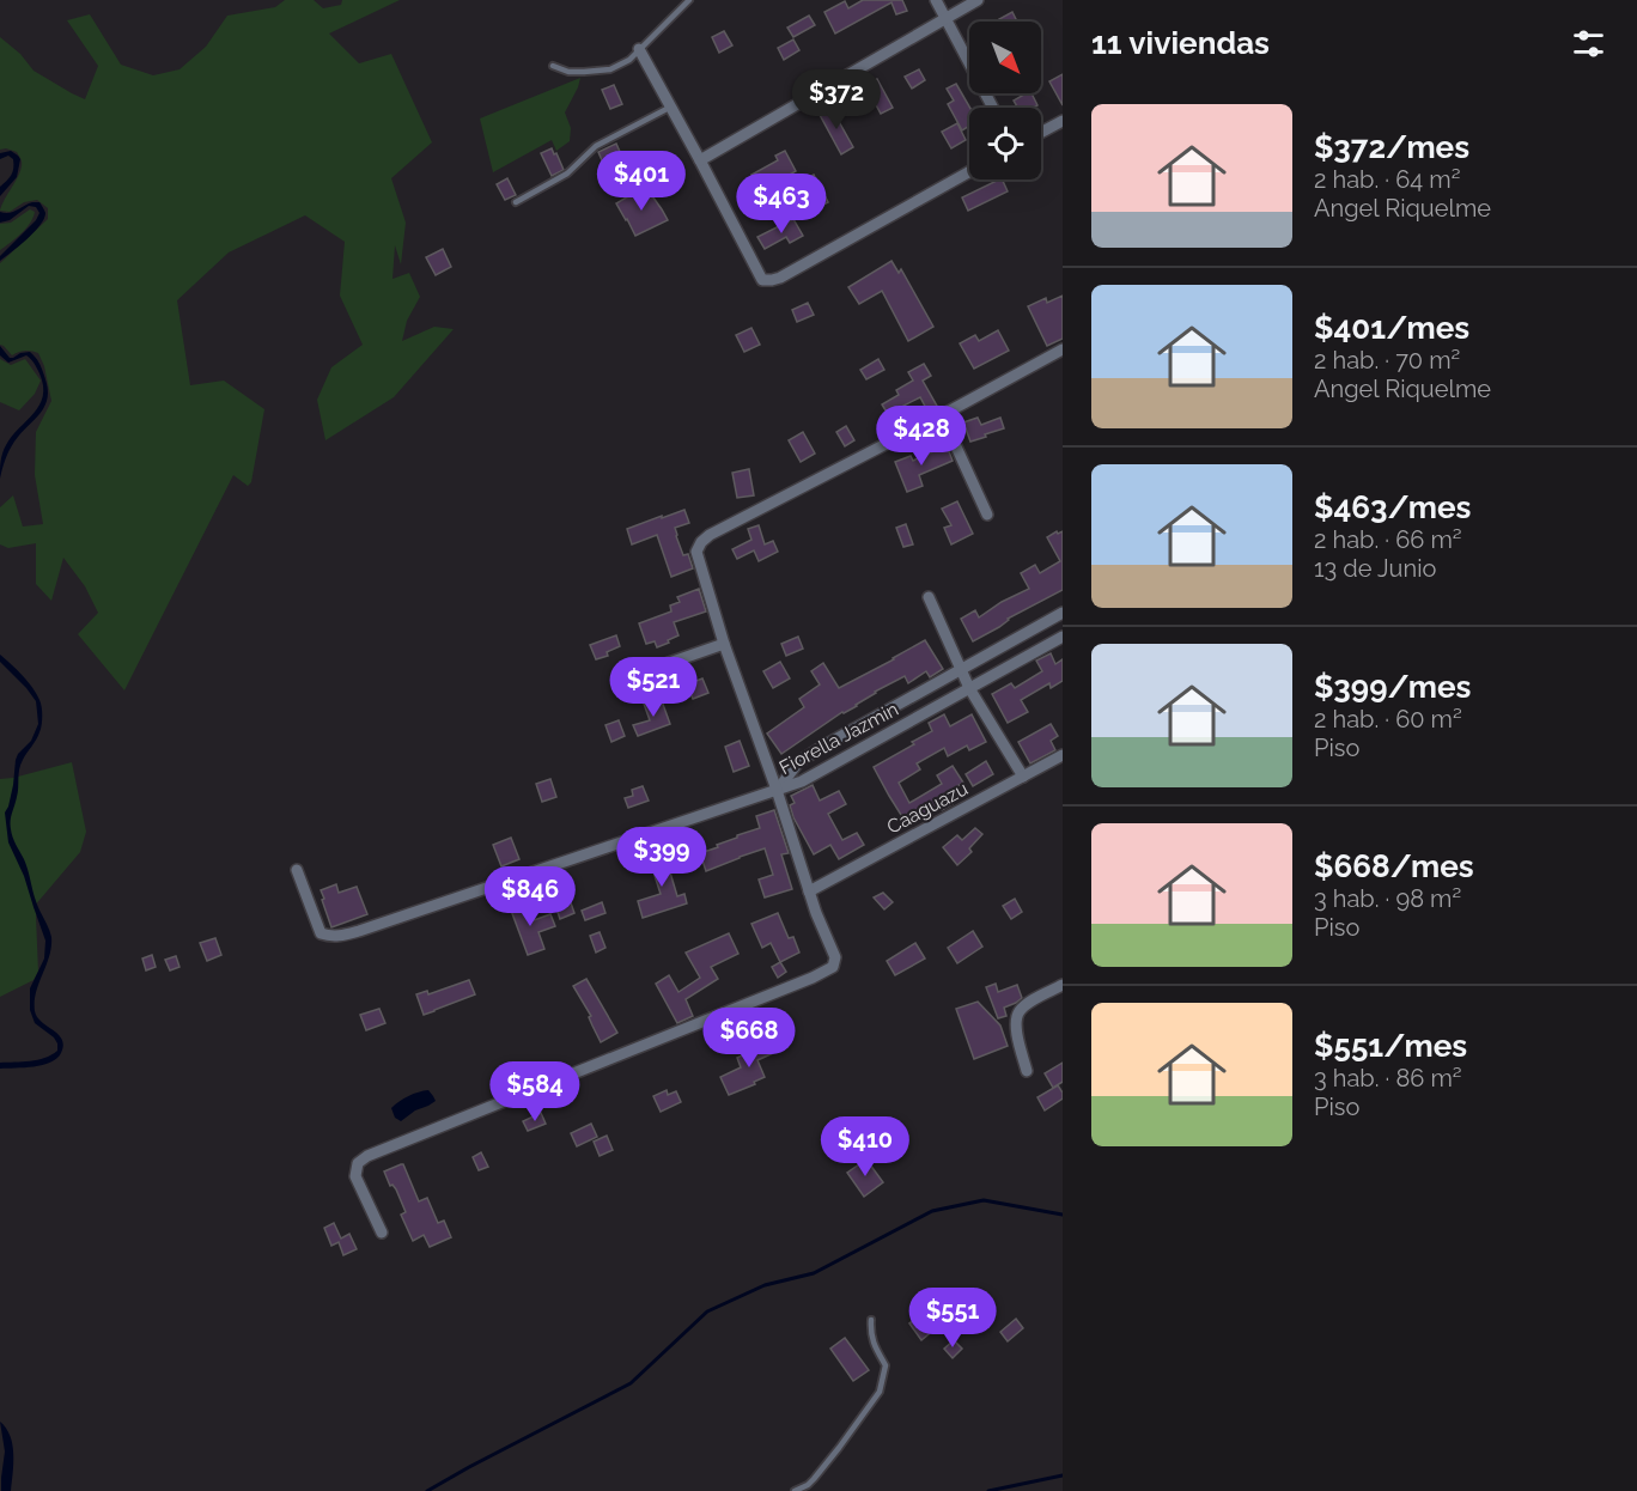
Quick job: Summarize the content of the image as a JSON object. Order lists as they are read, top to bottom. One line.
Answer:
{"streets":{"street":["Fiorella Jazmin","Caaguazu"]},"north":"bottom right","page":{"heading":"11 viviendas","price":["$372","$401","$463","$428","$521","$399","$846","$668","$584","$410","$551"],"list":[{"name":"$372/mes","note":"2 hab. · 64 m² · Angel Riquelme"},{"name":"$401/mes","note":"2 hab. · 70 m² · Angel Riquelme"},{"name":"$463/mes","note":"2 hab. · 66 m² · 13 de Junio"},{"name":"$399/mes","note":"2 hab. · 60 m² · Piso"},{"name":"$668/mes","note":"3 hab. · 98 m² · Piso"},{"name":"$551/mes","note":"3 hab. · 86 m² · Piso"}]}}
